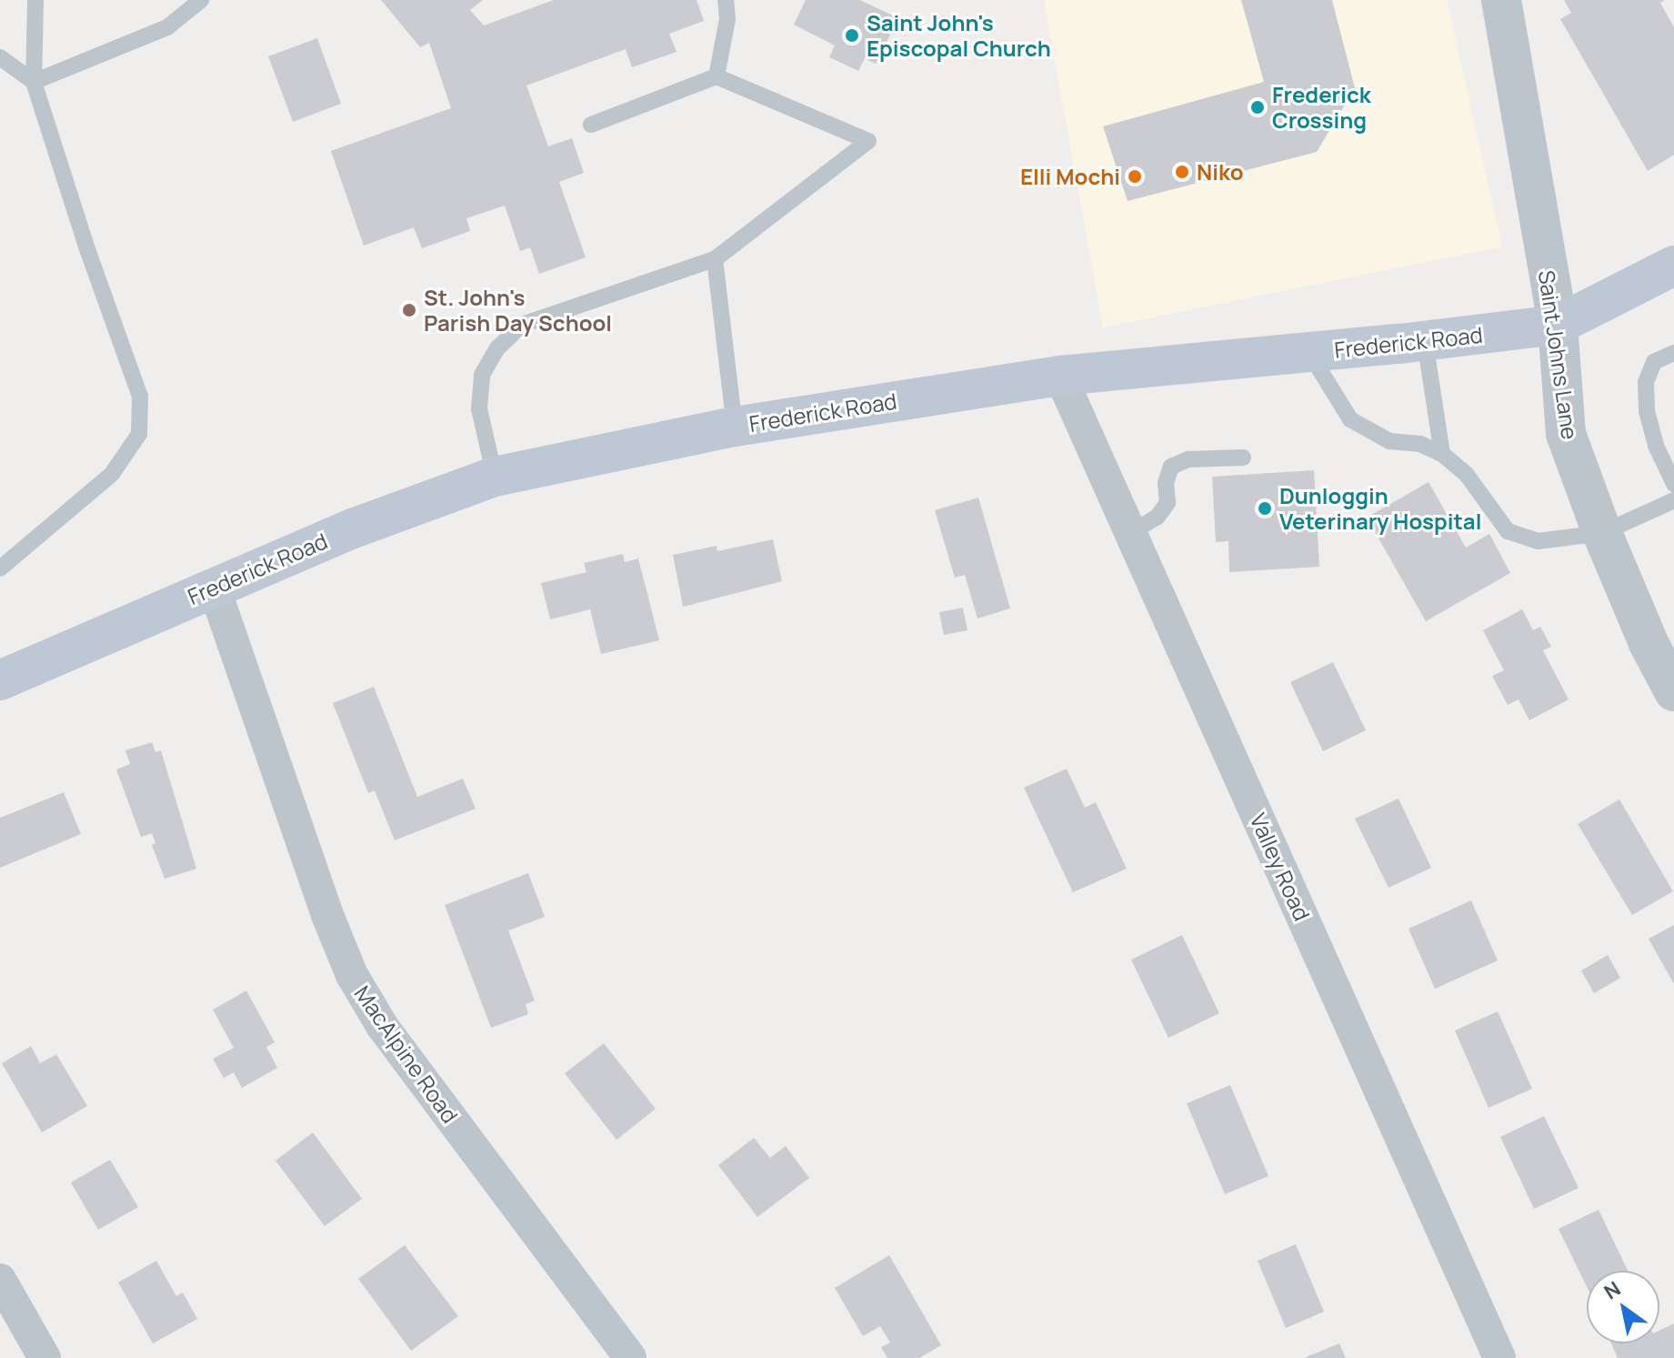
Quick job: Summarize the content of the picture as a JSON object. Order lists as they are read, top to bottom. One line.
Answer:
{"streets":{"main road":["Frederick Road"],"street":["Saint Johns Lane","Valley Road","MacAlpine Road"]},"crossings":[["Frederick Road","Saint Johns Lane"],["Frederick Road","Valley Road"],["Frederick Road","MacAlpine Road"]],"places":["Saint John's Episcopal Church","Frederick Crossing","Niko","Elli Mochi","St. John's Parish Day School","Dunloggin Veterinary Hospital"],"north":"top left"}
